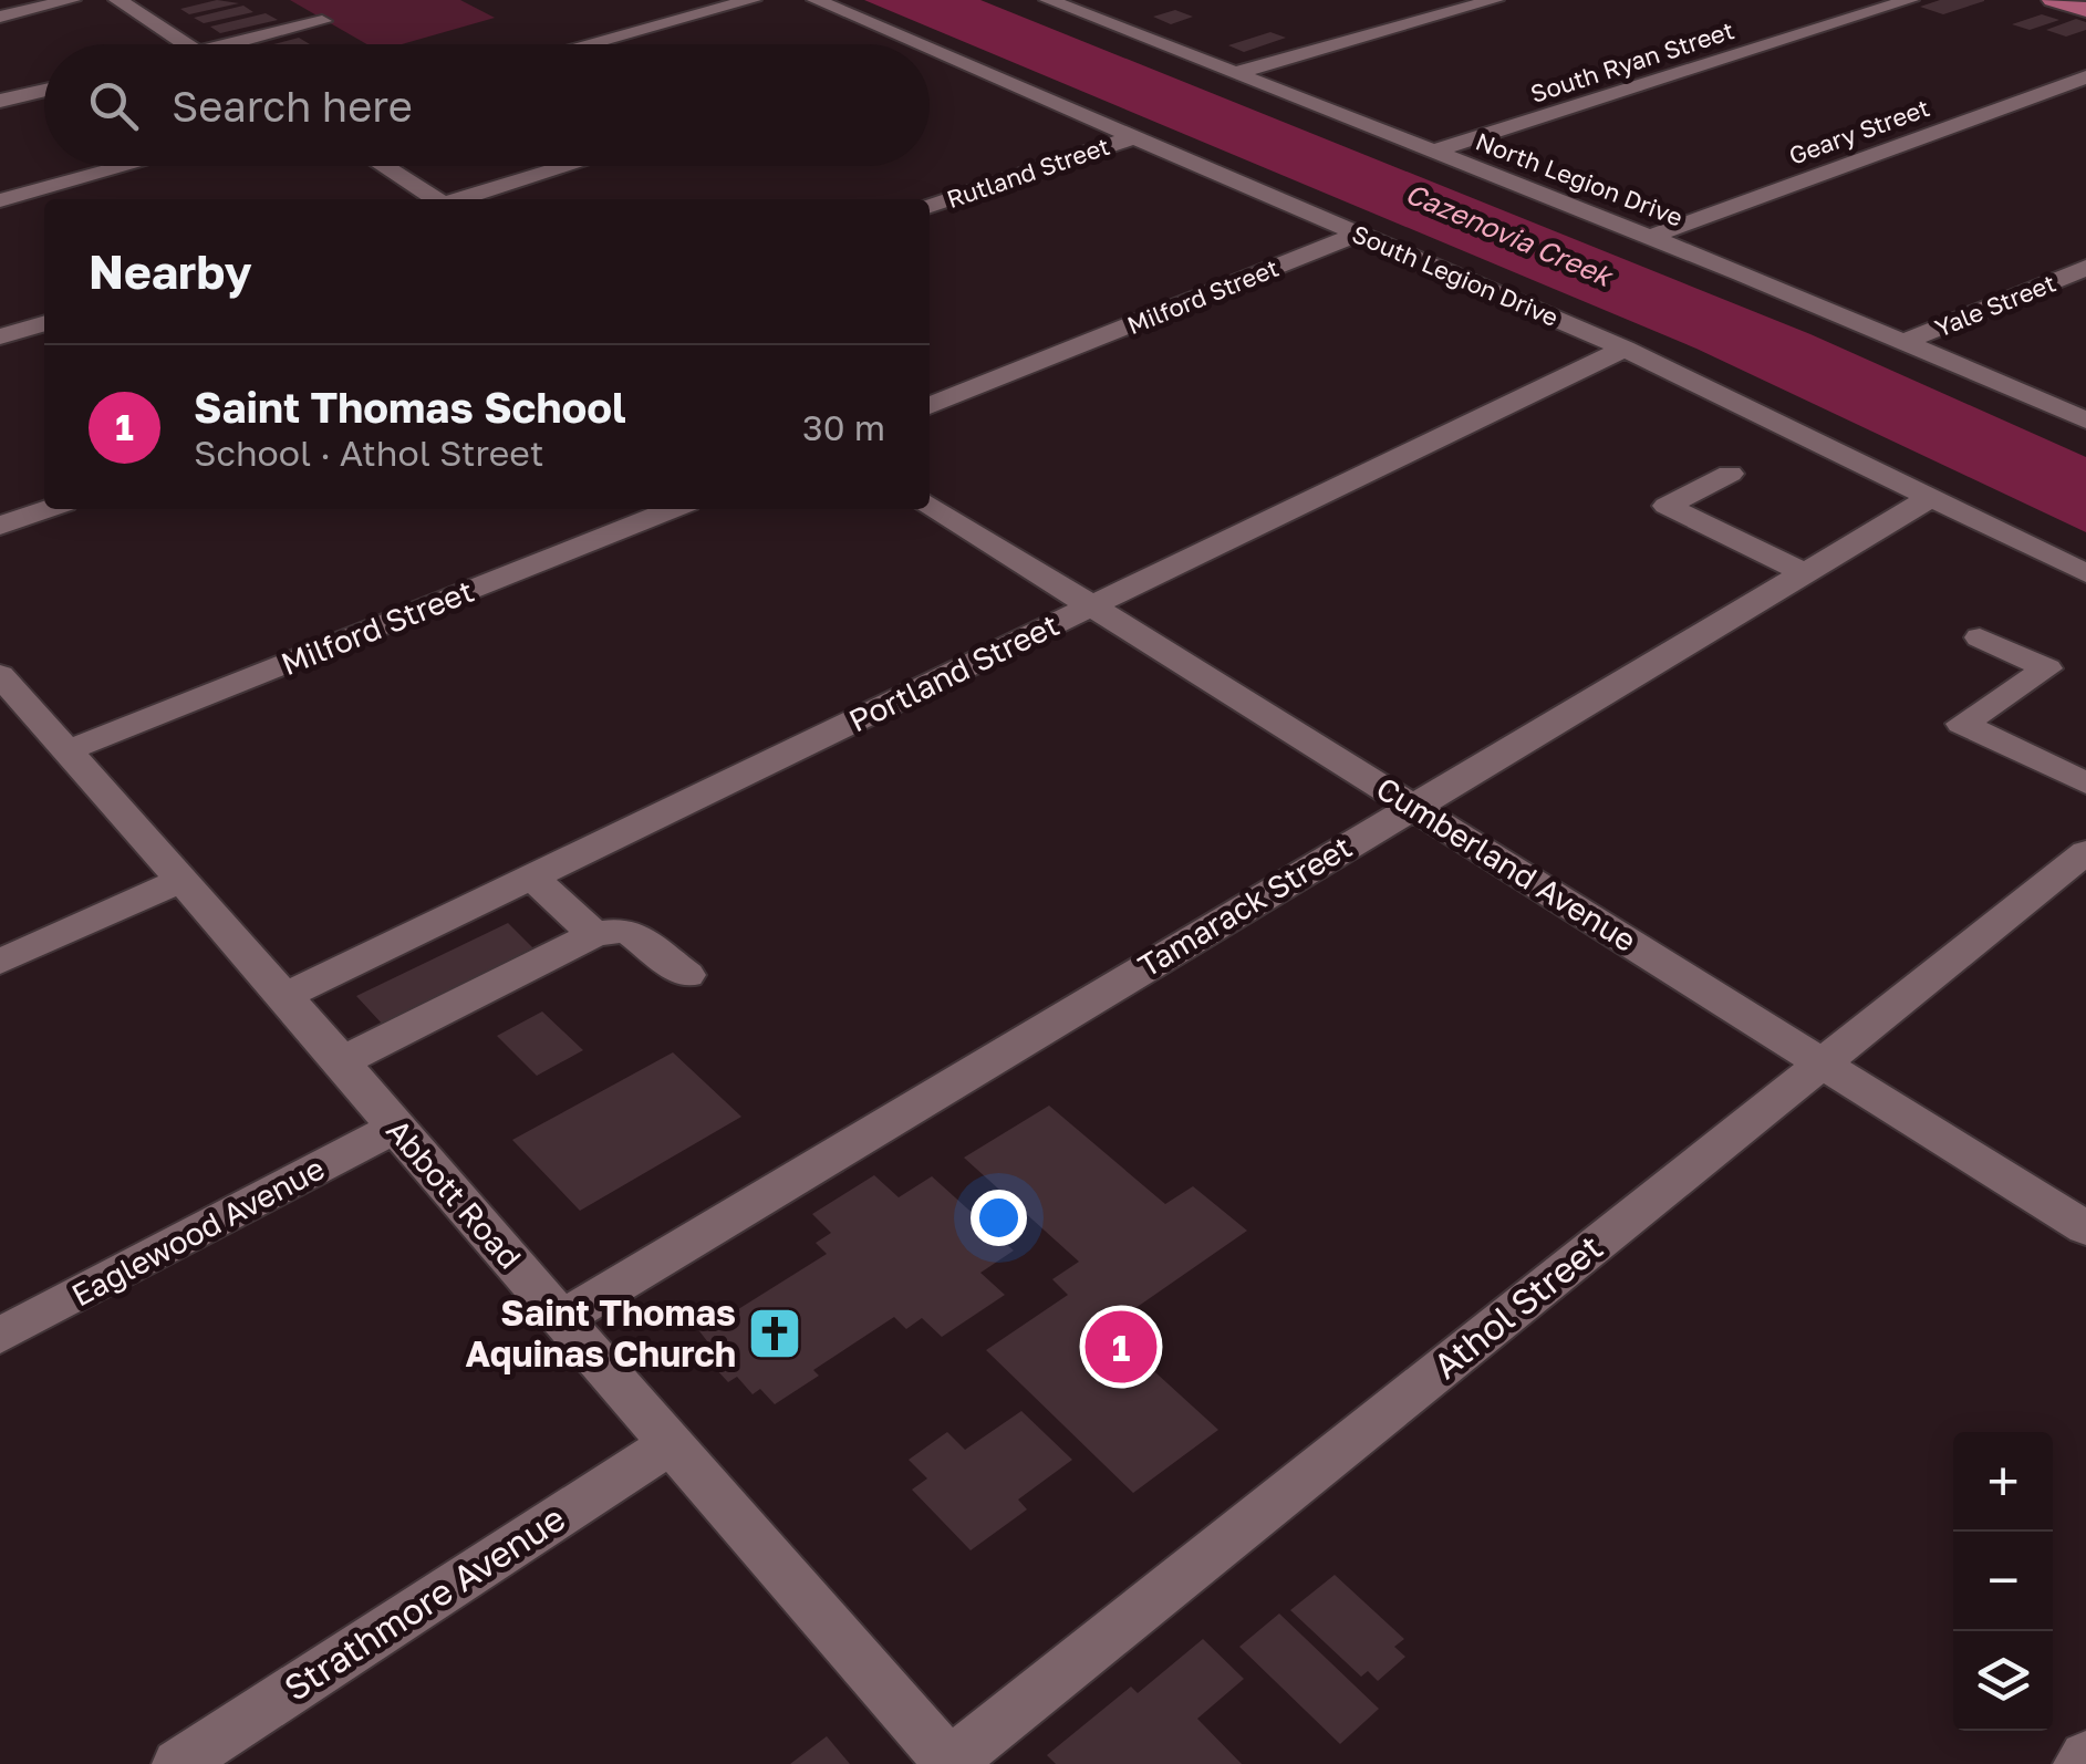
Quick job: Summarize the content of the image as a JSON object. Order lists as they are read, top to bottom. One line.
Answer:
{"streets":{"street":["South Ryan Street","Geary Street","Rutland Street","North Legion Drive","South Legion Drive","Milford Street","Yale Street","Portland Street","Cumberland Avenue","Tamarack Street","Abbott Road","Eaglewood Avenue","Athol Street","Strathmore Avenue"]},"crossings":[["South Ryan Street","North Legion Drive"],["Geary Street","North Legion Drive"],["Rutland Street","South Legion Drive"],["North Legion Drive","Yale Street"],["South Legion Drive","Milford Street"],["South Legion Drive","Portland Street"],["South Legion Drive","Tamarack Street"],["Milford Street","Abbott Road"],["Portland Street","Cumberland Avenue"],["Portland Street","Abbott Road"],["Cumberland Avenue","Tamarack Street"],["Cumberland Avenue","Athol Street"],["Tamarack Street","Abbott Road"],["Abbott Road","Eaglewood Avenue"],["Abbott Road","Athol Street"],["Abbott Road","Strathmore Avenue"]],"water":["Cazenovia Creek"],"places":{"church":["Saint Thomas Aquinas Church"]},"page":{"search":"Search here","heading":"Nearby","list":[{"mark":"1","name":"Saint Thomas School","note":"School · Athol Street","value":"30 m"}],"pins":"1","map_buttons":["+","−"]}}
